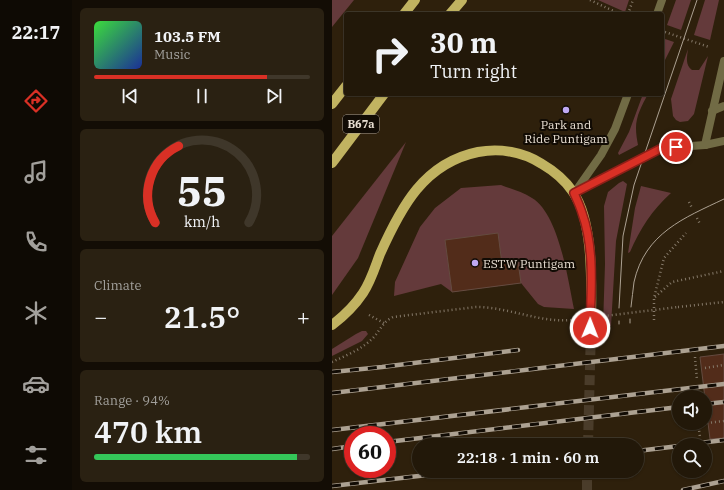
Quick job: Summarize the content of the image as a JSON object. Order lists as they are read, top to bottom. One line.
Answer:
{"streets":{"main road":["B67a"]},"places":["Park and Ride Puntigam","ESTW Puntigam"],"page":{"tabs":"22:17","turn":["30 m","Turn right"],"song":["103.5 FM","Music"],"tile":["Climate",["Range · 94%","470 km"]],"heat":["−","21.5°","+"],"limit":"60","trip":"22:18 · 1 min · 60 m","gauge":["55","km/h"]}}
